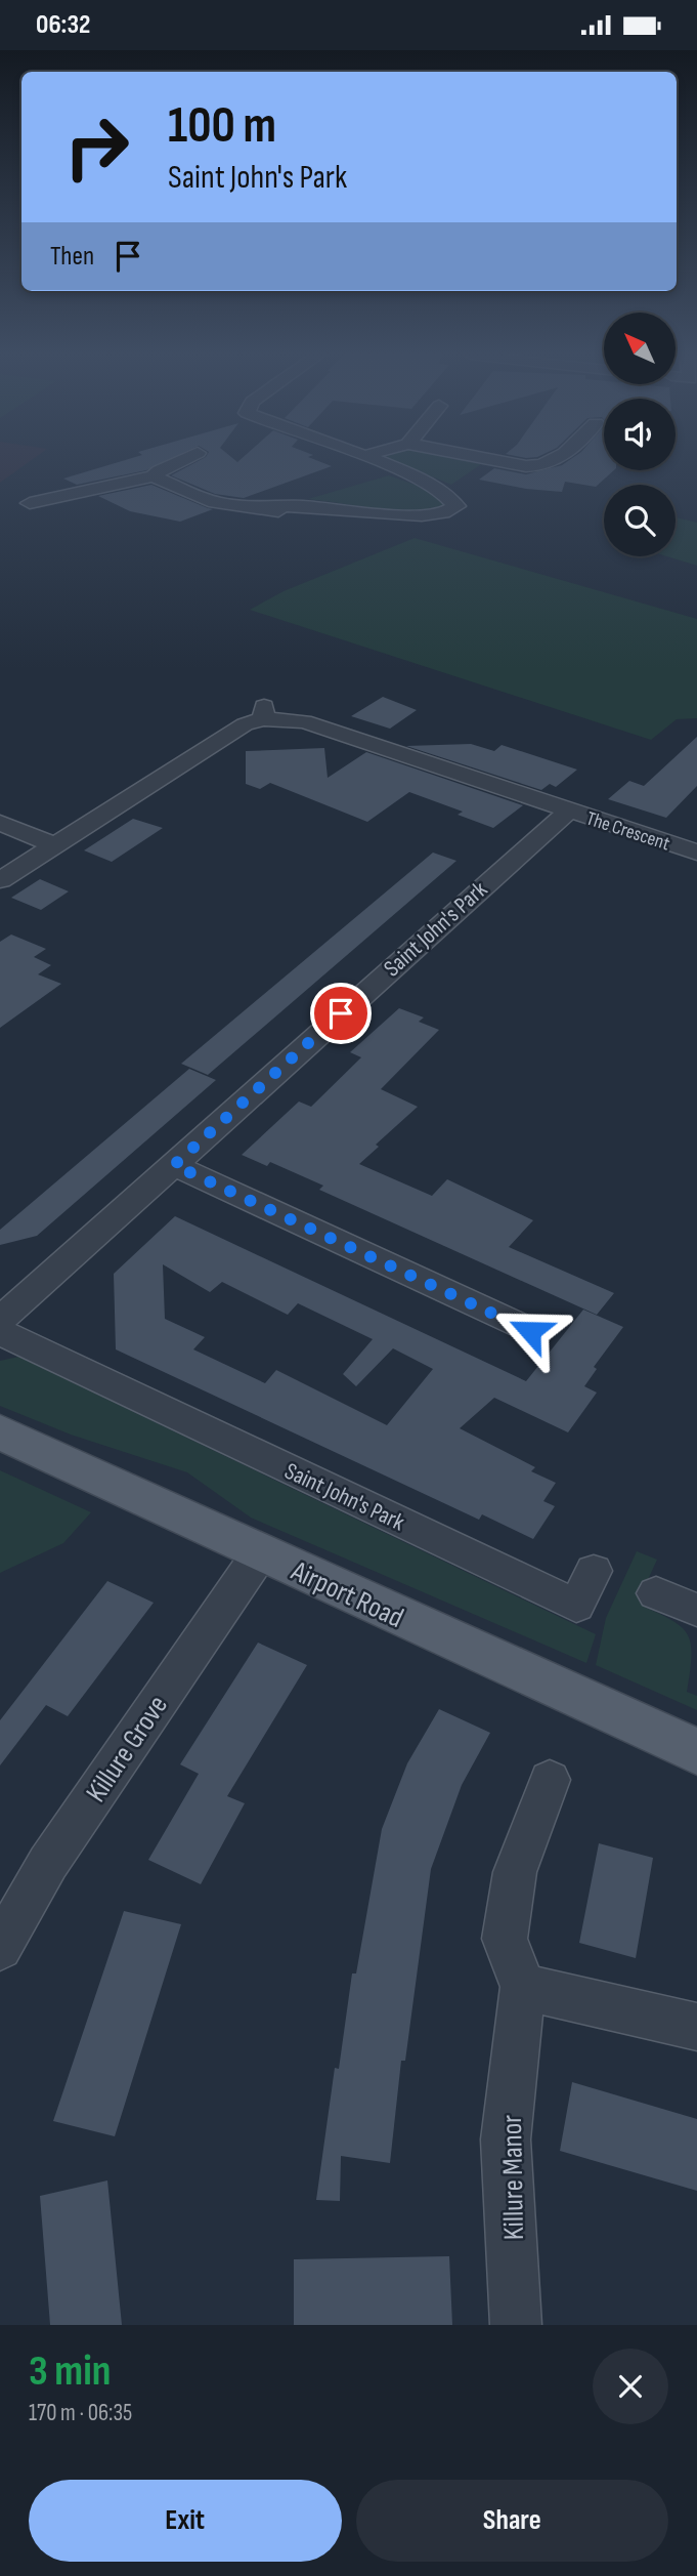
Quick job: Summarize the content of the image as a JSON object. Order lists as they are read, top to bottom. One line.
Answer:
{"streets":{"main road":["Airport Road"],"street":["The Crescent","Saint John's Park","Killure Grove","Killure Manor"]},"crossings":[["The Crescent","Saint John's Park"],["Airport Road","Killure Grove"]],"north":"top left","page":{"status":"06:32","turn":["100 m","Saint John's Park"],"then":"Then","heading":["3 min","170 m · 06:35"],"buttons":["Exit","Share"]}}
